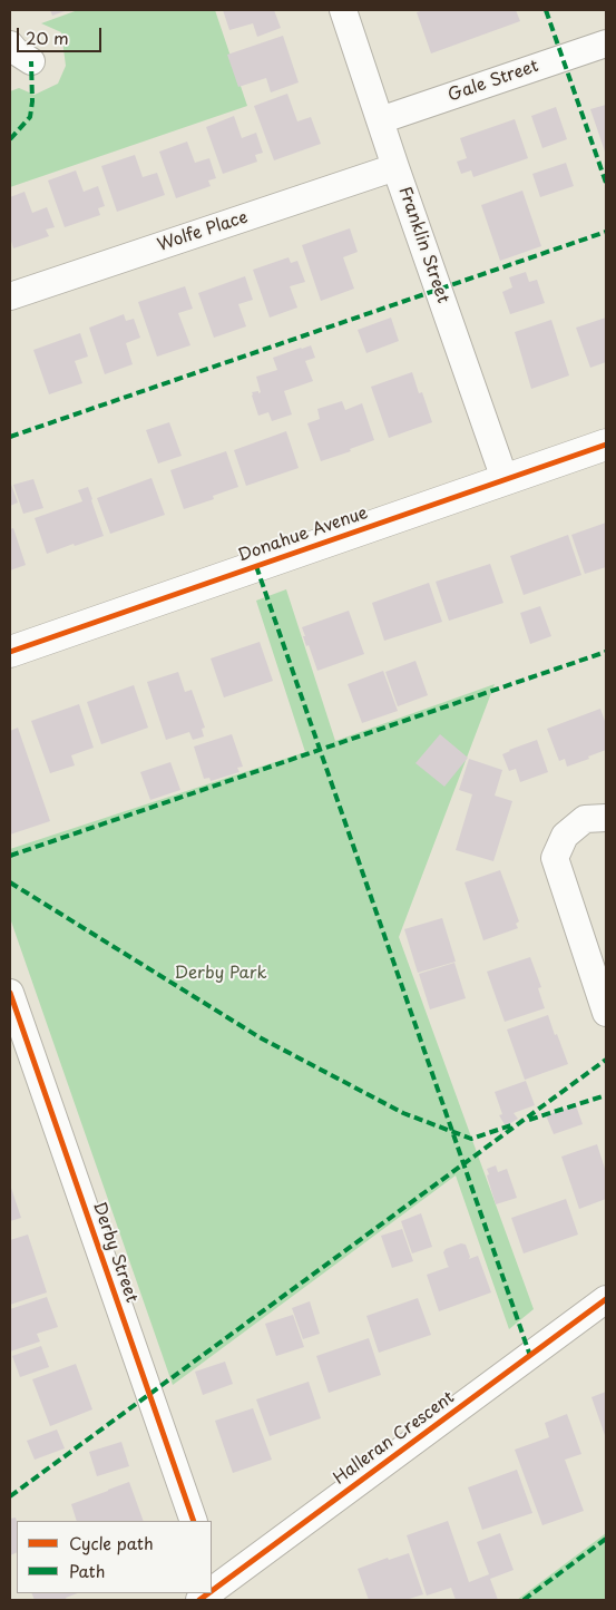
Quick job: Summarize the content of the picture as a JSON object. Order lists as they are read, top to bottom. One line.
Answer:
{"streets":{"street":["Gale Street","Wolfe Place","Franklin Street","Donahue Avenue","Derby Street","Halleran Crescent"]},"crossings":[["Gale Street","Franklin Street"],["Wolfe Place","Franklin Street"],["Franklin Street","Donahue Avenue"]],"parks":["Derby Park"],"legend":["Cycle path","Path"],"scale_bar":"20 m"}
